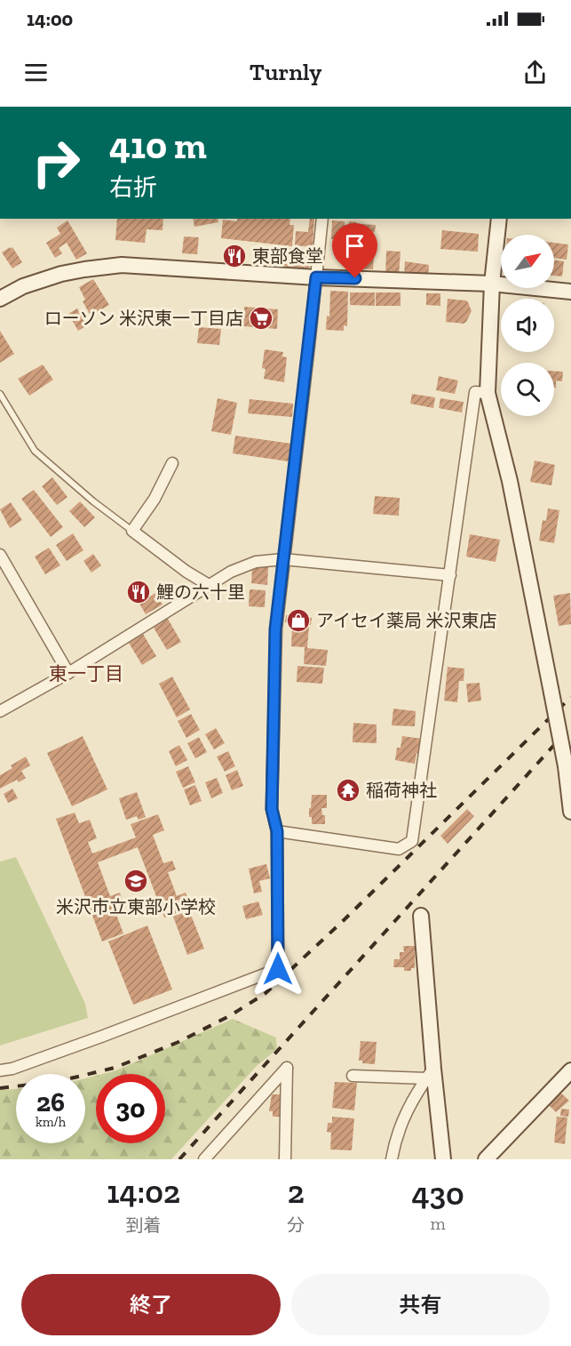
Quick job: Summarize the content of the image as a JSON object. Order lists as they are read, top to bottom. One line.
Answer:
{"districts":["東一丁目"],"places":{"restaurant":["東部食堂","鯉の六十里"],"supermarket":["ローソン 米沢東一丁目店"],"shop":["アイセイ薬局 米沢東店"],"temple":["稲荷神社"],"school or university":["米沢市立東部小学校"]},"north":"top right","page":{"status":"14:00","header":"Turnly","turn":["410 m","右折"],"speed":"26 km/h","limit":"30","eta":["14:02","到着","2","分","430","m"],"buttons":["終了","共有"]}}
